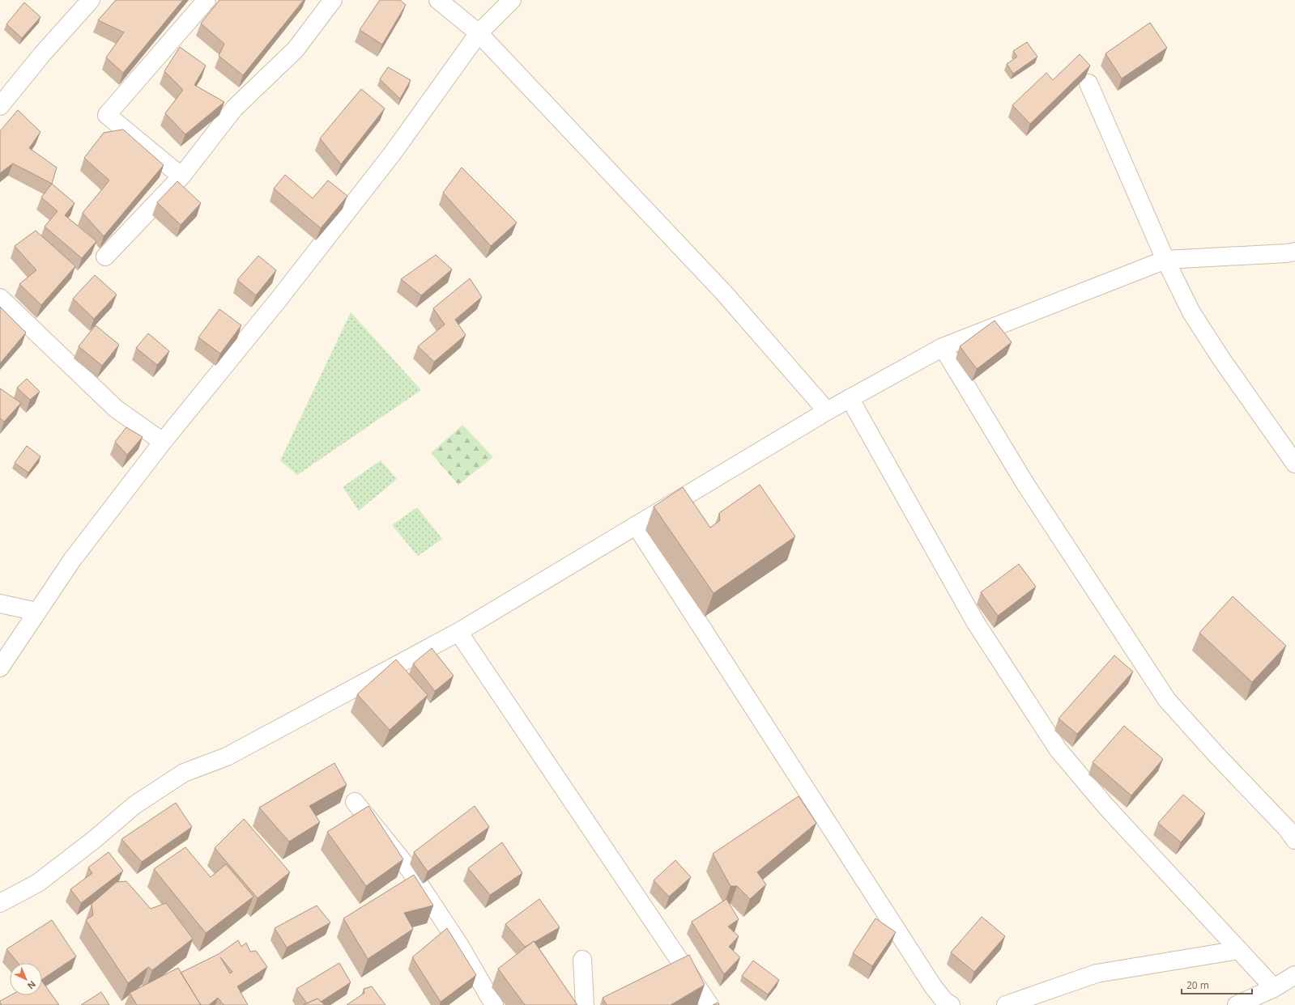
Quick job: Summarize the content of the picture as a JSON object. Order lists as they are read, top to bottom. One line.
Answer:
{"scale_bar":"20 m","north":"bottom right"}
